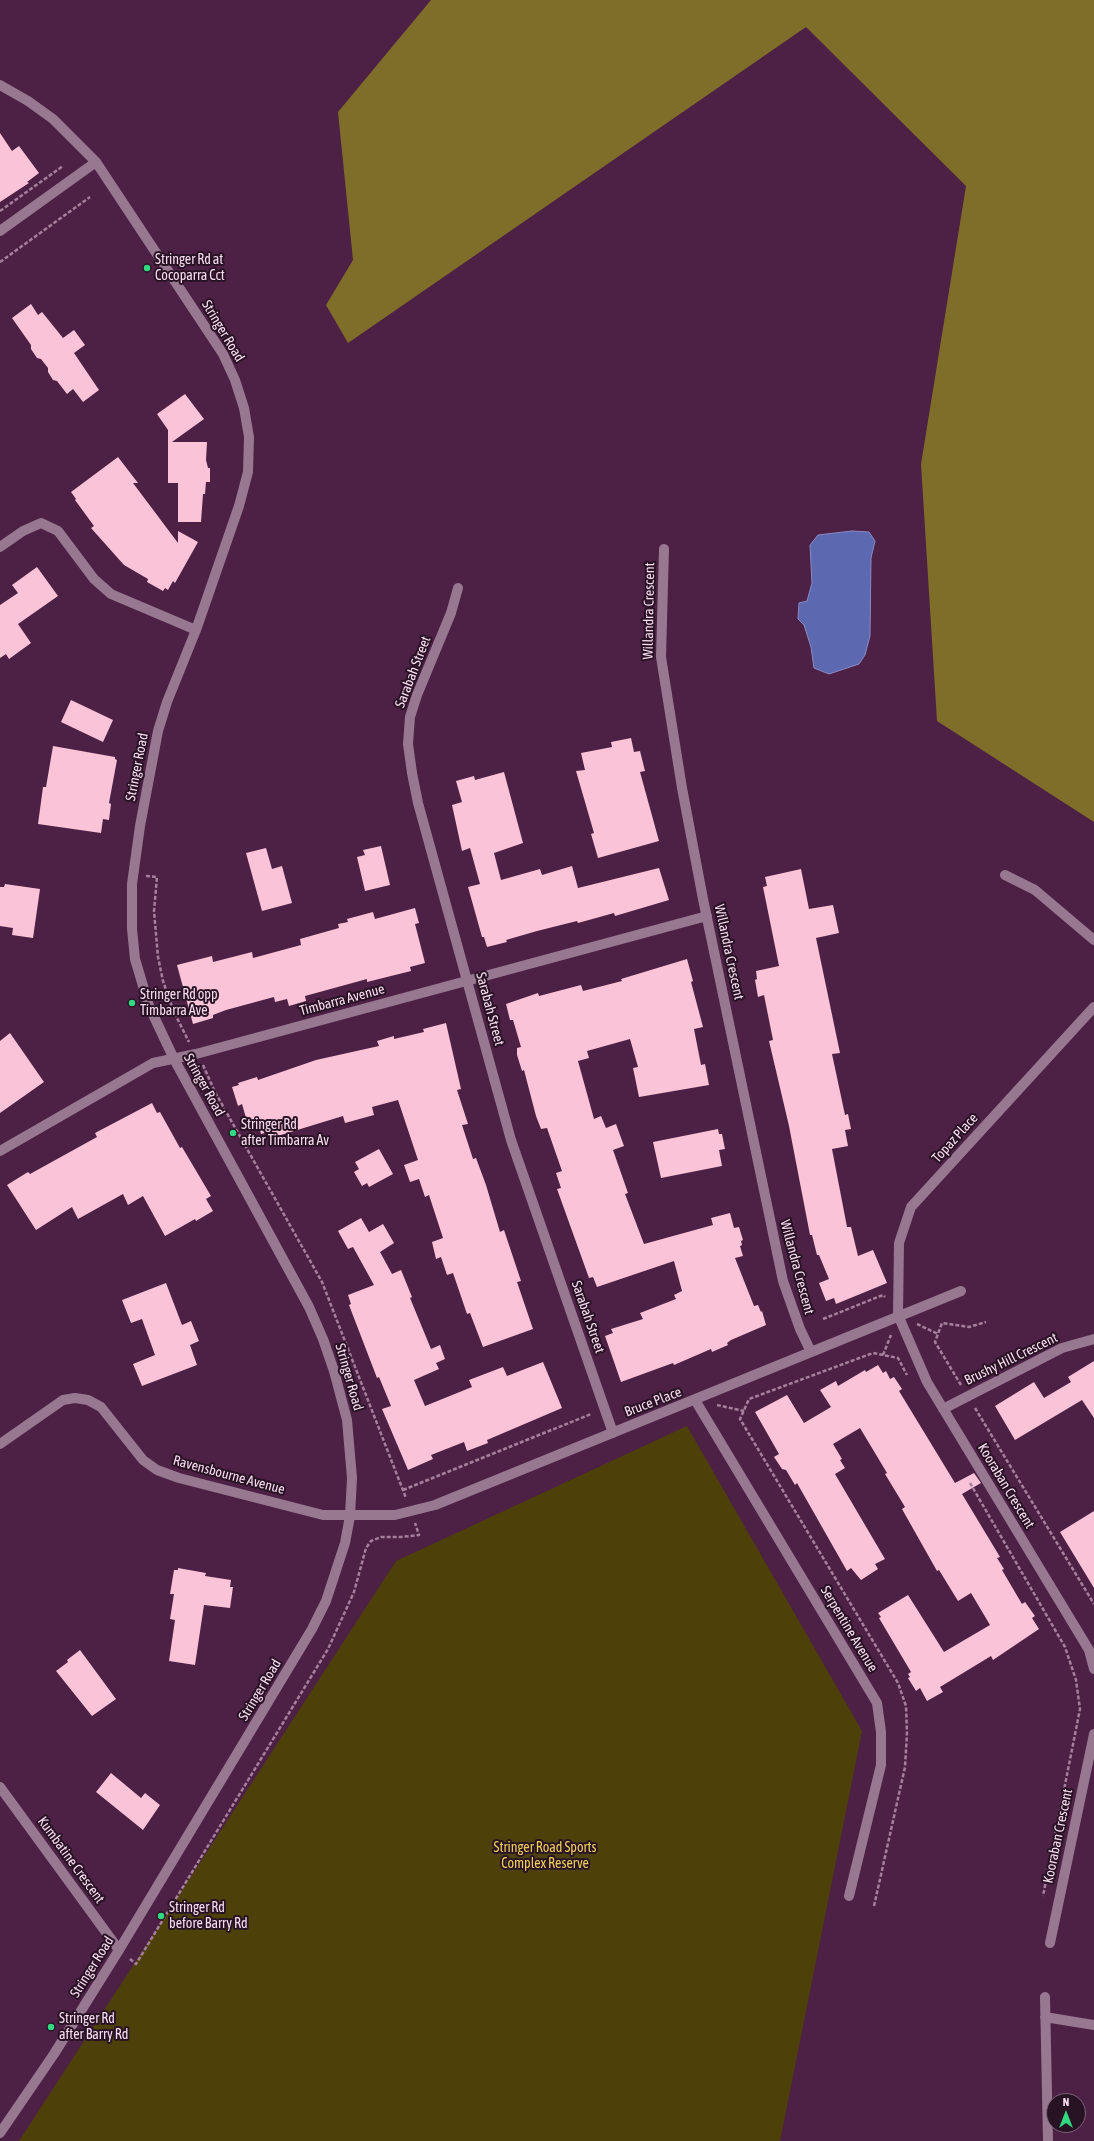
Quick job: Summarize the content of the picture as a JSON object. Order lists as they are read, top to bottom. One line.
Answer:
{"streets":{"street":["Stringer Road","Willandra Crescent","Sarabah Street","Timbarra Avenue","Topaz Place","Brushy Hill Crescent","Bruce Place","Ravensbourne Avenue","Kooraban Crescent","Serpentine Avenue","Kumbatine Crescent"]},"crossings":[["Stringer Road","Timbarra Avenue"],["Stringer Road","Bruce Place"],["Stringer Road","Ravensbourne Avenue"],["Stringer Road","Kumbatine Crescent"],["Willandra Crescent","Timbarra Avenue"],["Willandra Crescent","Bruce Place"],["Sarabah Street","Timbarra Avenue"],["Sarabah Street","Bruce Place"],["Topaz Place","Bruce Place"],["Topaz Place","Kooraban Crescent"],["Brushy Hill Crescent","Kooraban Crescent"],["Bruce Place","Ravensbourne Avenue"],["Bruce Place","Kooraban Crescent"],["Bruce Place","Serpentine Avenue"]],"parks":["Stringer Road Sports Complex Reserve"],"places":["Stringer Rd at Cocoparra Cct","Stringer Rd opp Timbarra Ave","Stringer Rd after Timbarra Av","Stringer Rd before Barry Rd","Stringer Rd after Barry Rd"],"north":"top"}
